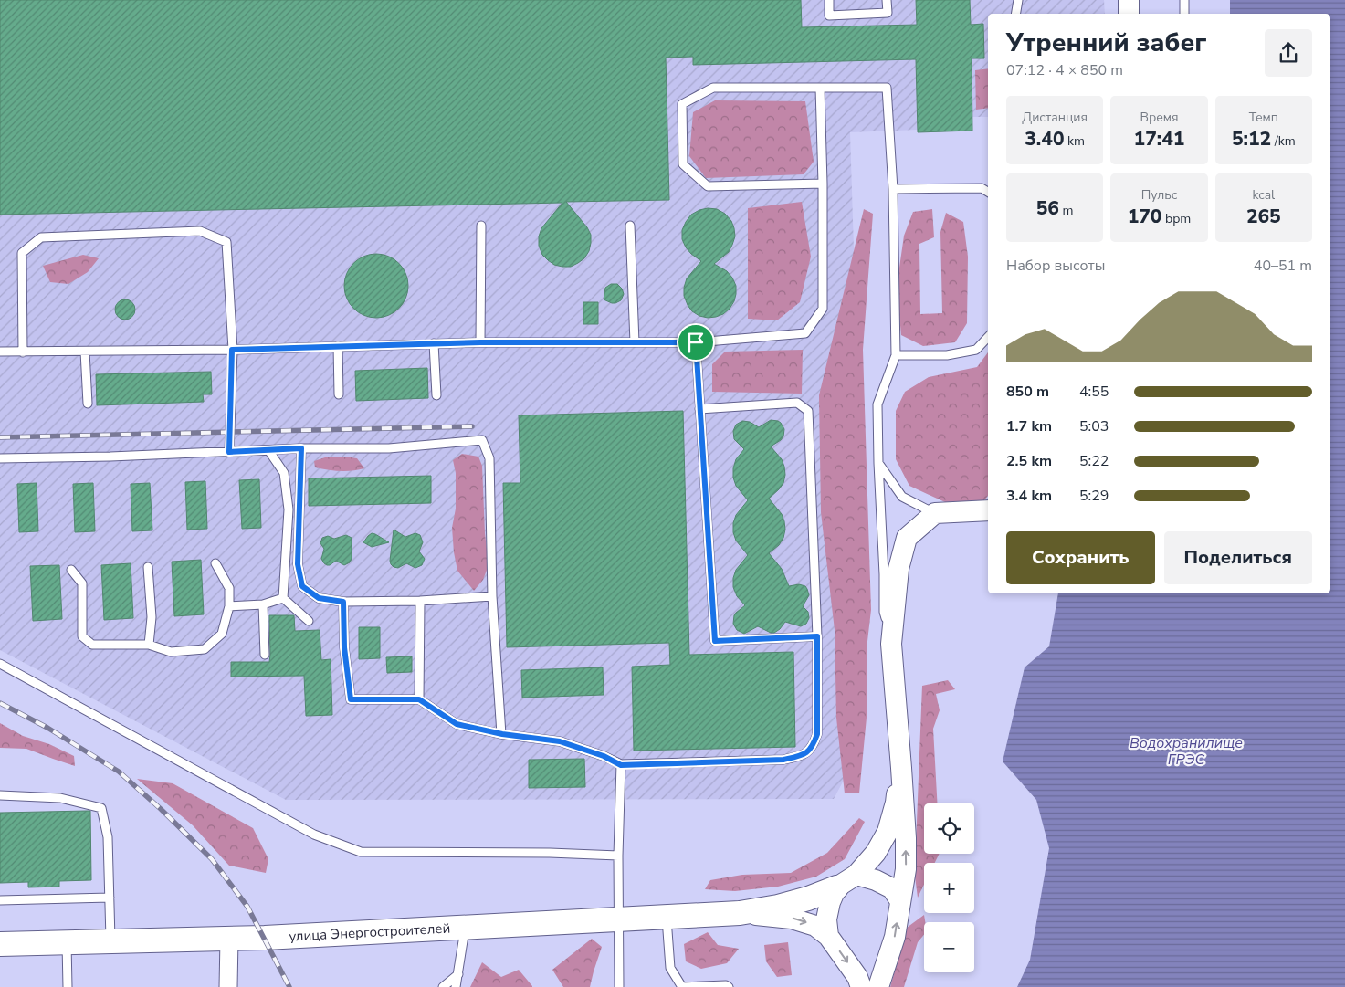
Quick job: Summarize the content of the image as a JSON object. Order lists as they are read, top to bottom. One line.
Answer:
{"streets":{"main road":["улица Энергостроителей"]},"water":["Водохранилище ГРЭС"],"page":{"heading":["Утренний забег","07:12 · 4 × 850 m"],"stats":[["Дистанция","3.40 km"],["Время","17:41"],["Темп","5:12 /km"],["56 m"],["Пульс","170 bpm"],["kcal","265"]],"chart":["Набор высоты","40–51 m"],"list":[{"name":"850 m","note":"4:55"},{"name":"1.7 km","note":"5:03"},{"name":"2.5 km","note":"5:22"},{"name":"3.4 km","note":"5:29"}],"buttons":["Сохранить","Поделиться"],"map_buttons":["+","−"]}}
